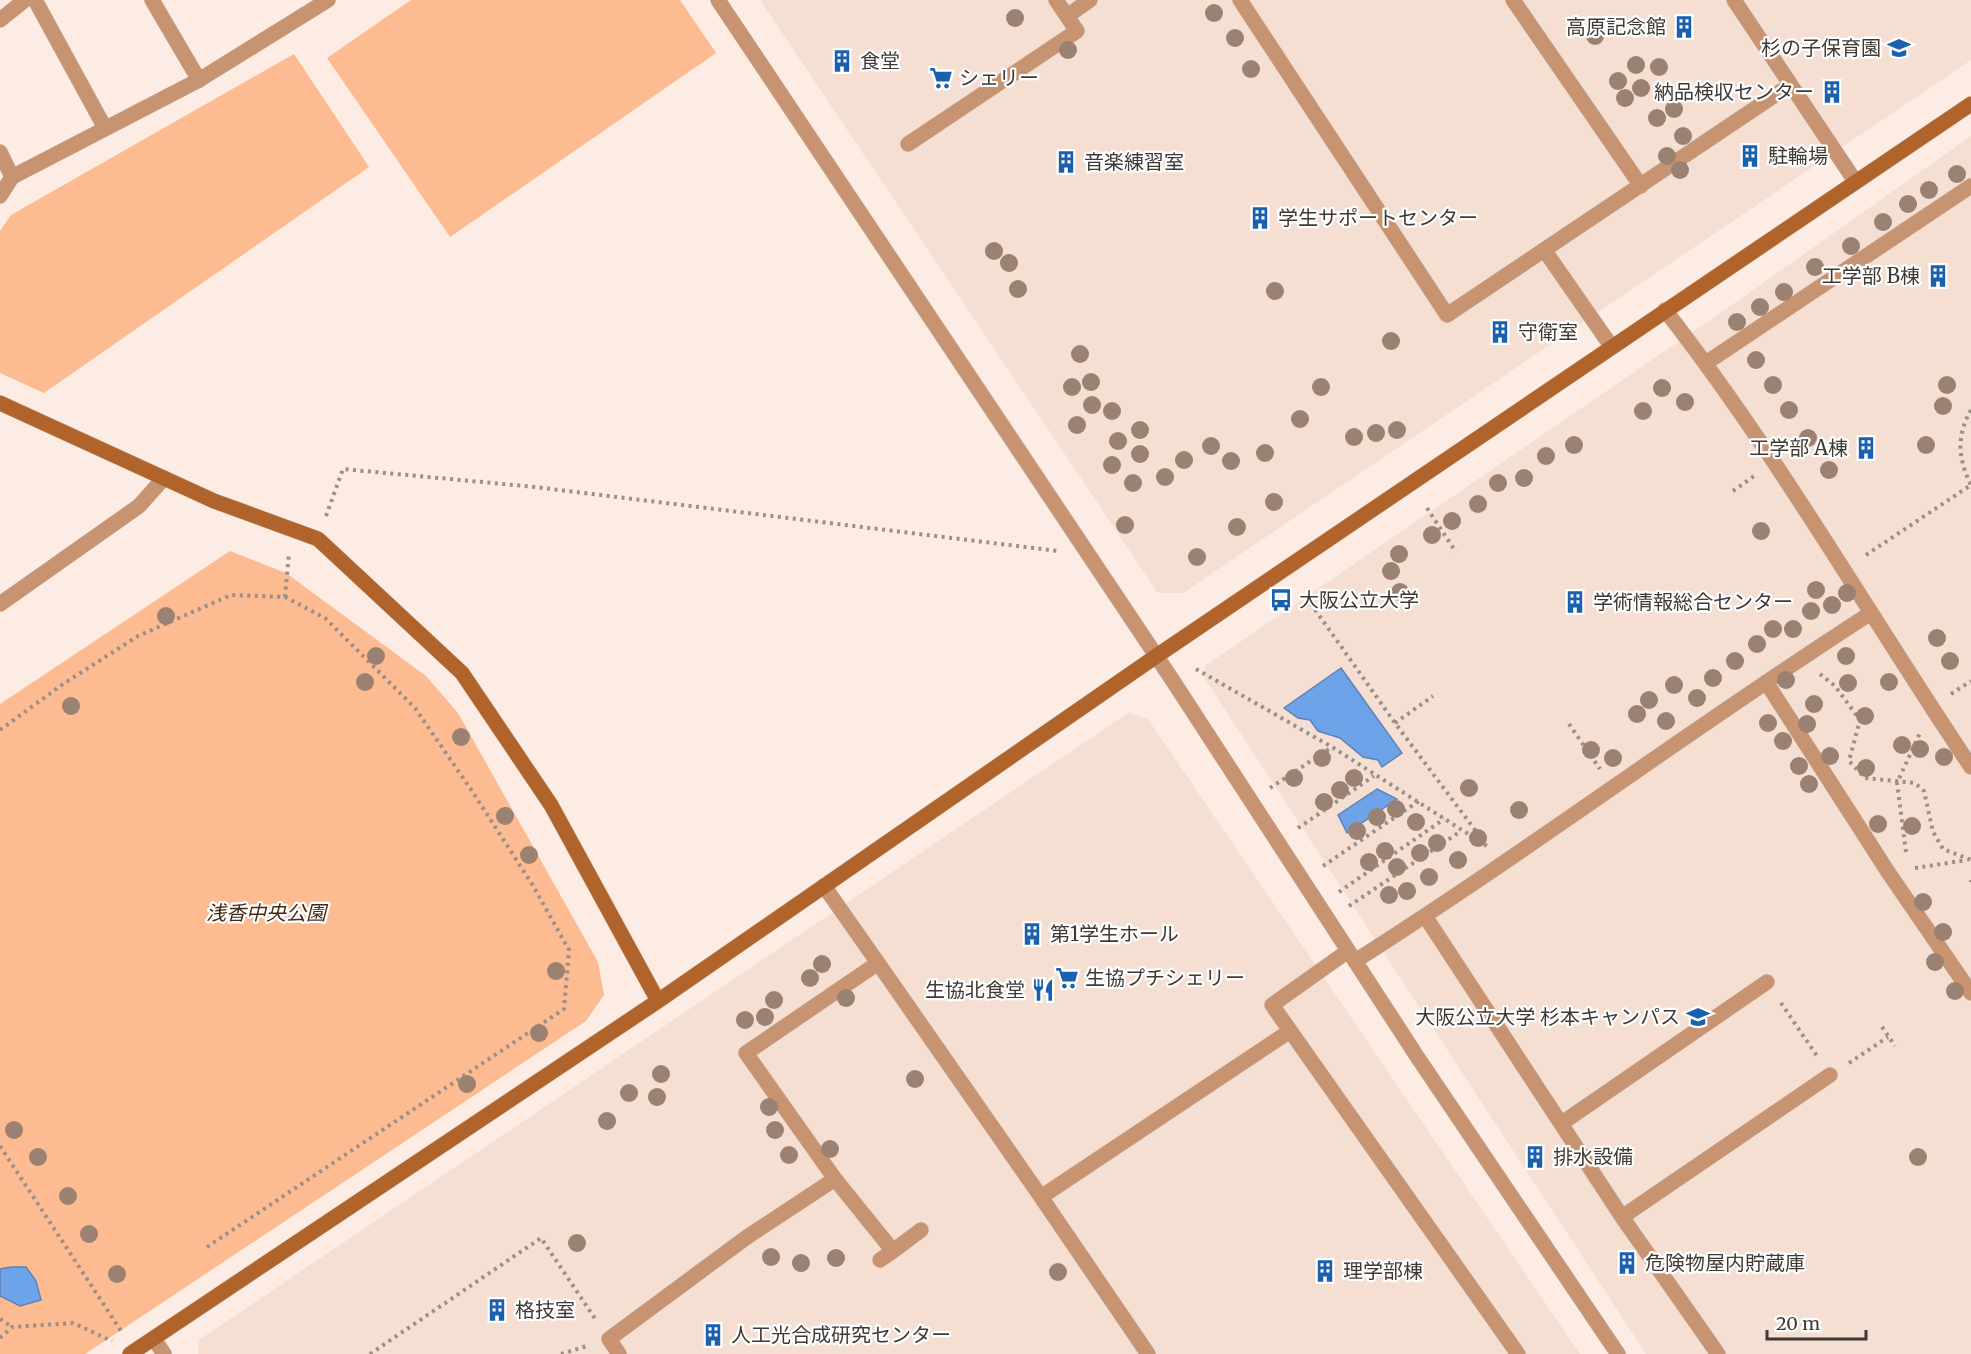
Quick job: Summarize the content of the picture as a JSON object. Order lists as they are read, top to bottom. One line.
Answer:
{"parks":["浅香中央公園"],"places":{"building":["高原記念館","食堂","納品検収センター","駐輪場","音楽練習室","学生サポートセンター","工学部 B棟","守衛室","工学部 A棟","学術情報総合センター","第1学生ホール","排水設備","危険物屋内貯蔵庫","理学部棟","格技室","人工光合成研究センター"],"school or university":["杉の子保育園","大阪公立大学 杉本キャンパス"],"supermarket":["シェリー","生協プチシェリー"],"bus stop":["大阪公立大学"],"restaurant":["生協北食堂"]},"scale_bar":"20 m"}
